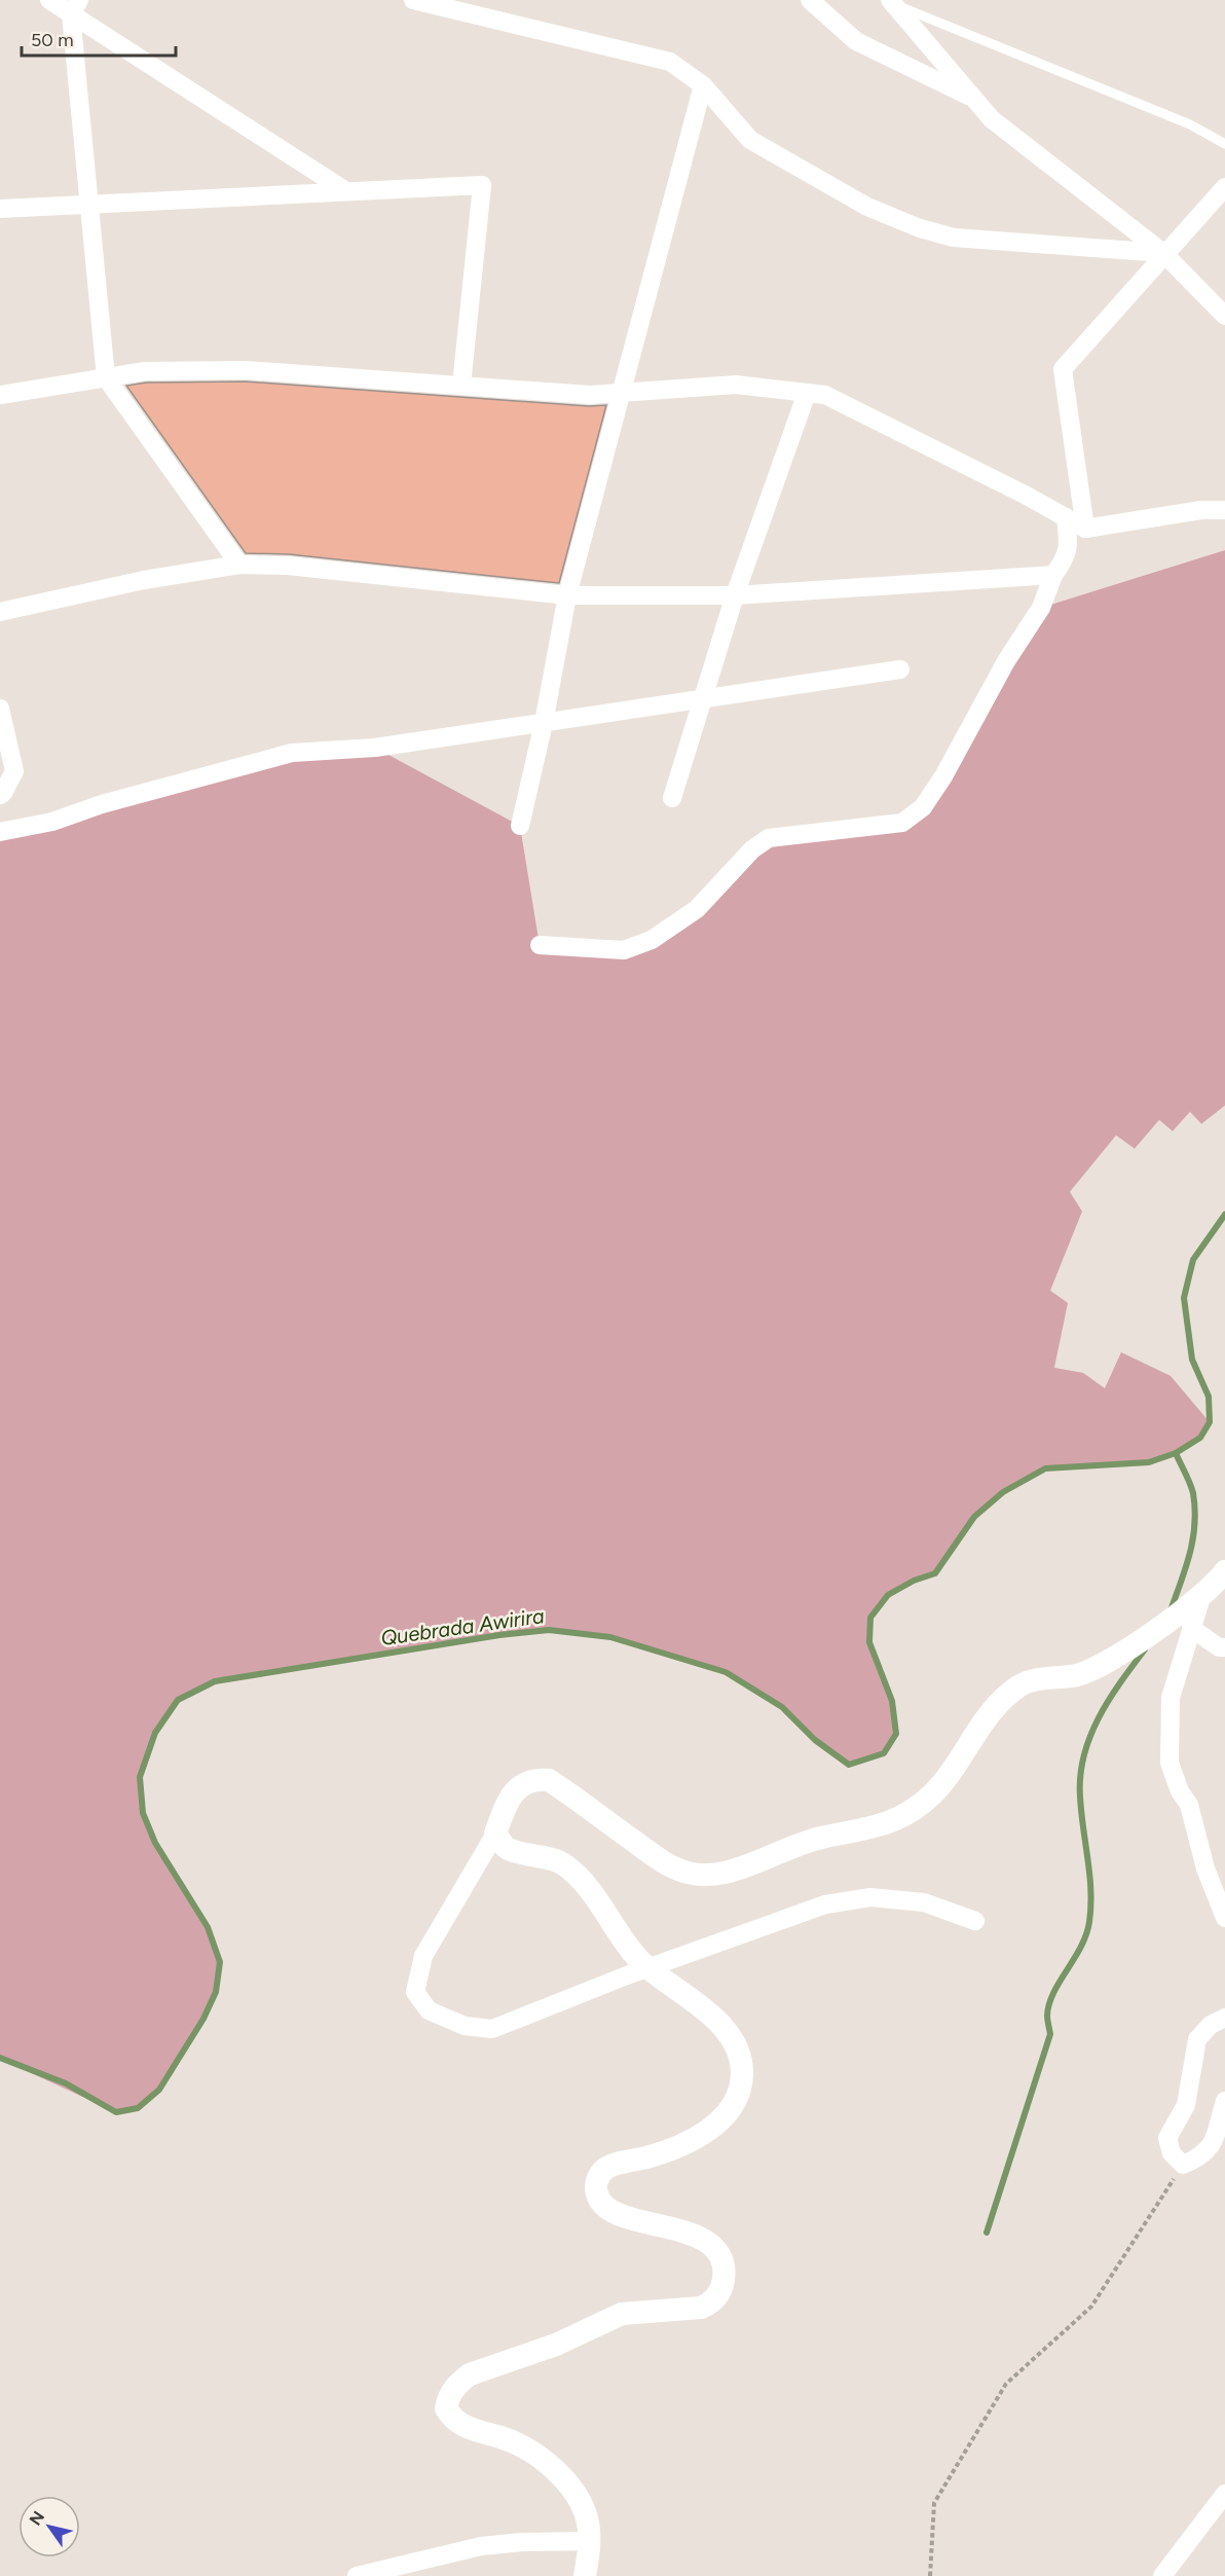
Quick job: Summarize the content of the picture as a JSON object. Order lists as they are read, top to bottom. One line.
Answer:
{"water":["Quebrada Awirira"],"scale_bar":"50 m","north":"top left"}
